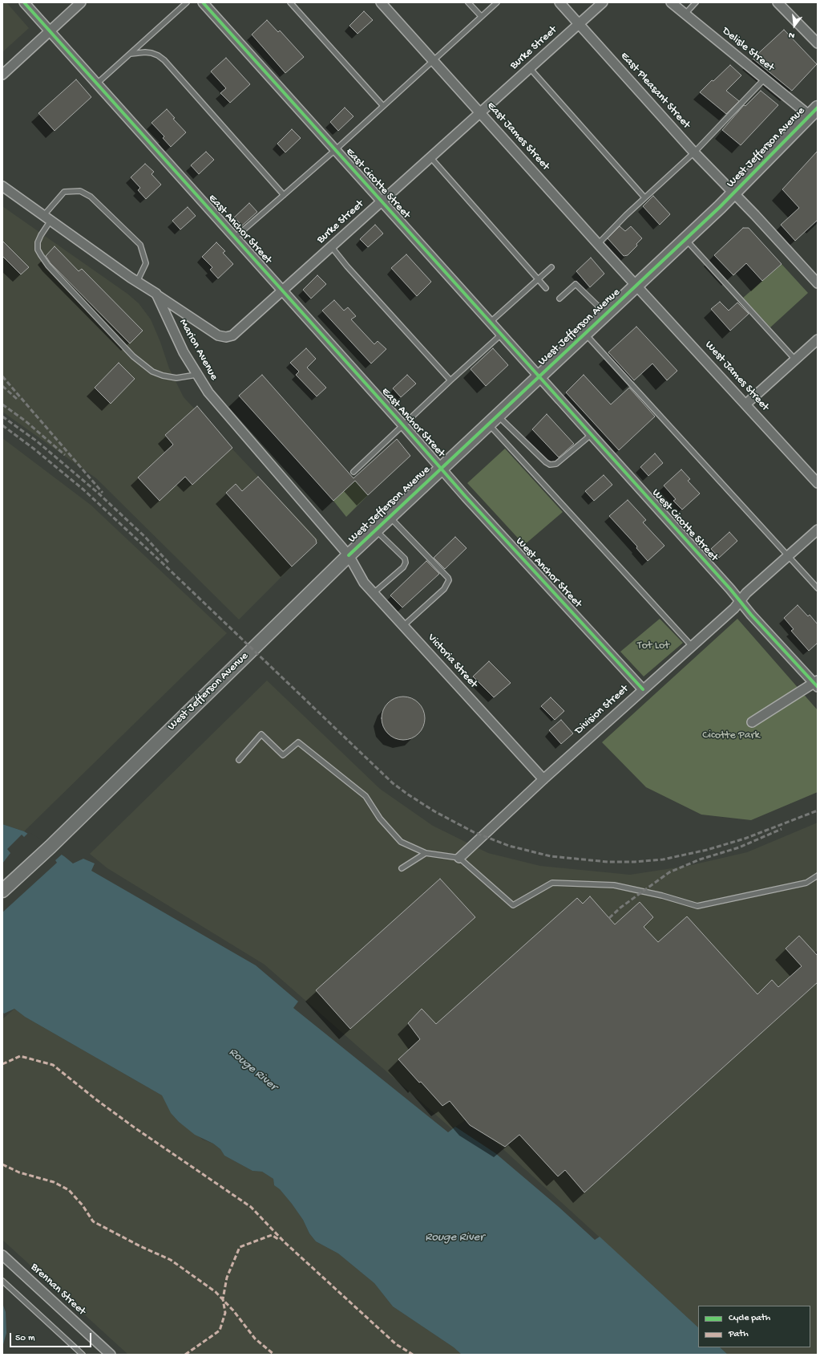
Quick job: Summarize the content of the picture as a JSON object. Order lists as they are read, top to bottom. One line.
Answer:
{"streets":{"main road":["West Jefferson Avenue"],"street":["Burke Street","Delisle Street","East Pleasant Street","East James Street","East Cicotte Street","East Anchor Street","Marion Avenue","West James Street","West Cicotte Street","West Anchor Street","Victoria Street","Division Street","Brennan Street"]},"crossings":[["Burke Street","East Pleasant Street"],["Burke Street","East James Street"],["Burke Street","East Cicotte Street"],["Burke Street","East Anchor Street"],["Burke Street","Marion Avenue"],["Delisle Street","West Jefferson Avenue"],["East Pleasant Street","West Jefferson Avenue"],["East James Street","West Jefferson Avenue"],["East James Street","West James Street"],["West Jefferson Avenue","East Cicotte Street"],["West Jefferson Avenue","East Anchor Street"],["West Jefferson Avenue","Marion Avenue"],["West Jefferson Avenue","West James Street"],["West Jefferson Avenue","West Cicotte Street"],["West Jefferson Avenue","West Anchor Street"],["West Jefferson Avenue","Victoria Street"],["East Cicotte Street","West Cicotte Street"],["East Anchor Street","West Anchor Street"],["Marion Avenue","Victoria Street"],["West Cicotte Street","Division Street"],["West Anchor Street","Division Street"],["Victoria Street","Division Street"]],"water":["Rouge River"],"parks":["Tot Lot","Cicotte Park"],"legend":["Cycle path","Path"],"scale_bar":"50 m","north":"bottom"}
